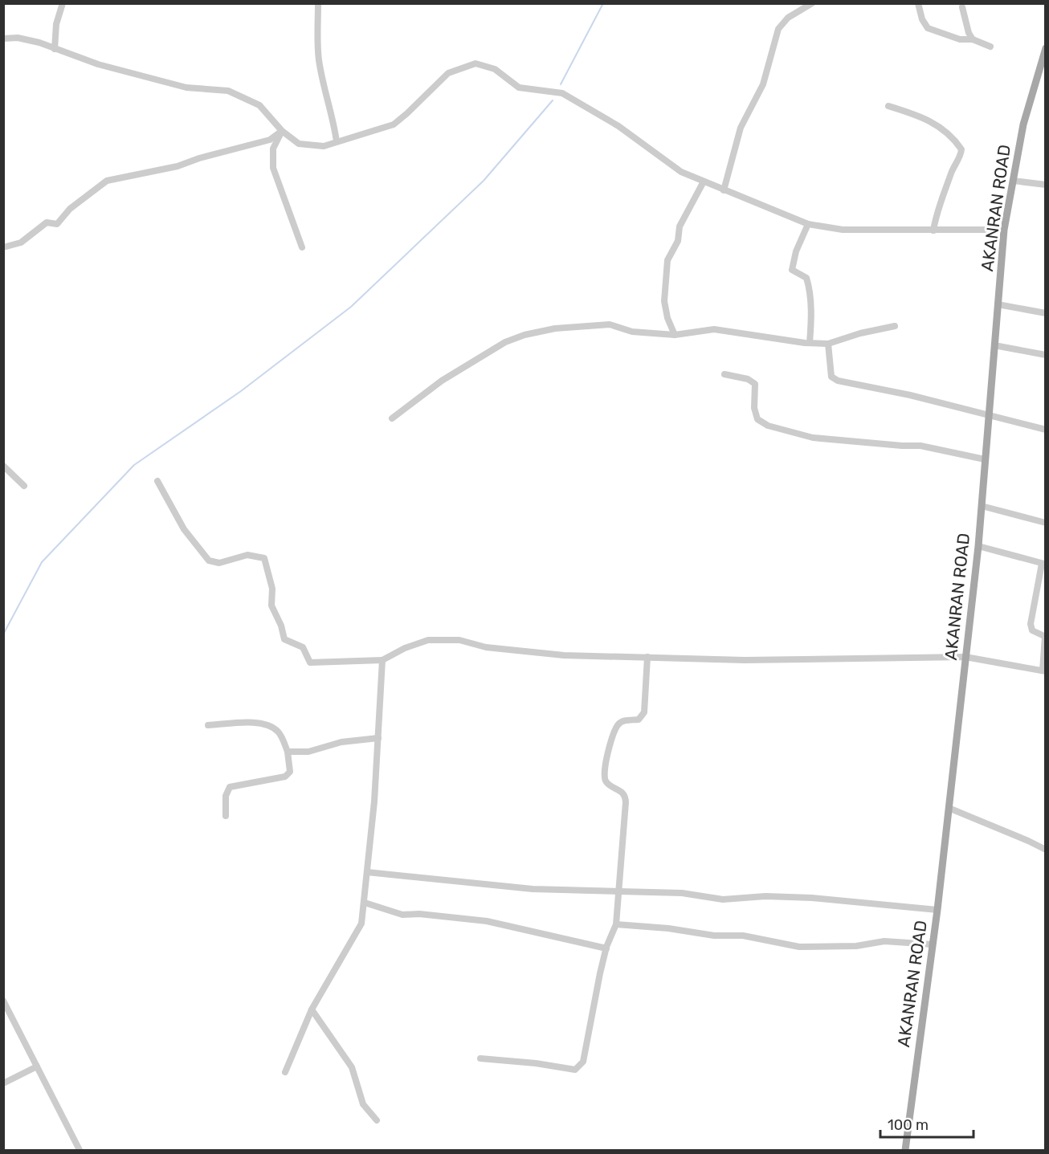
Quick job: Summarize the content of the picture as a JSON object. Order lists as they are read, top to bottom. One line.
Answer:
{"streets":{"main road":["AKANRAN ROAD"]},"scale_bar":"100 m"}
